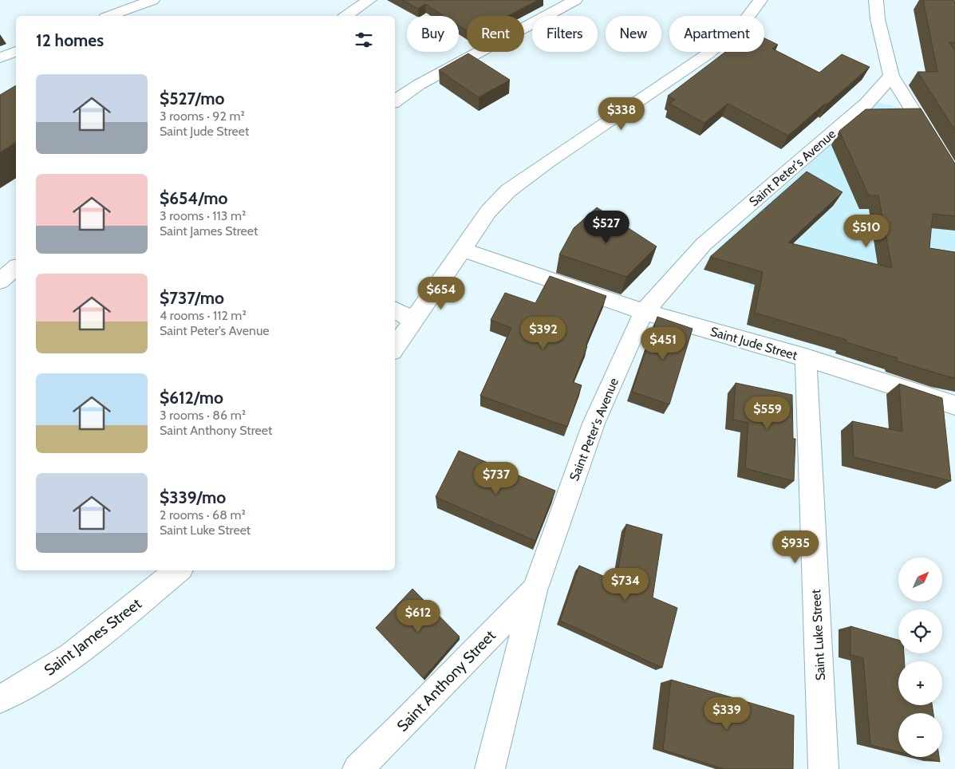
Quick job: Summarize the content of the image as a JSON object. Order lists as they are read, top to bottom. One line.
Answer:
{"streets":{"street":["Saint Peter's Avenue","Saint Jude Street","Saint Luke Street","Saint James Street","Saint Anthony Street"]},"crossings":[["Saint Peter's Avenue","Saint Jude Street"],["Saint Peter's Avenue","Saint Anthony Street"],["Saint Jude Street","Saint Luke Street"]],"north":"top right","page":{"chip":["Buy","Rent","Filters","New","Apartment"],"heading":"12 homes","list":[{"name":"$527/mo","note":"3 rooms · 92 m² · Saint Jude Street"},{"name":"$654/mo","note":"3 rooms · 113 m² · Saint James Street"},{"name":"$737/mo","note":"4 rooms · 112 m² · Saint Peter's Avenue"},{"name":"$612/mo","note":"3 rooms · 86 m² · Saint Anthony Street"},{"name":"$339/mo","note":"2 rooms · 68 m² · Saint Luke Street"}],"price":["$338","$527","$510","$654","$392","$451","$559","$737","$935","$734","$612","$339"],"map_buttons":["+","−"]}}
